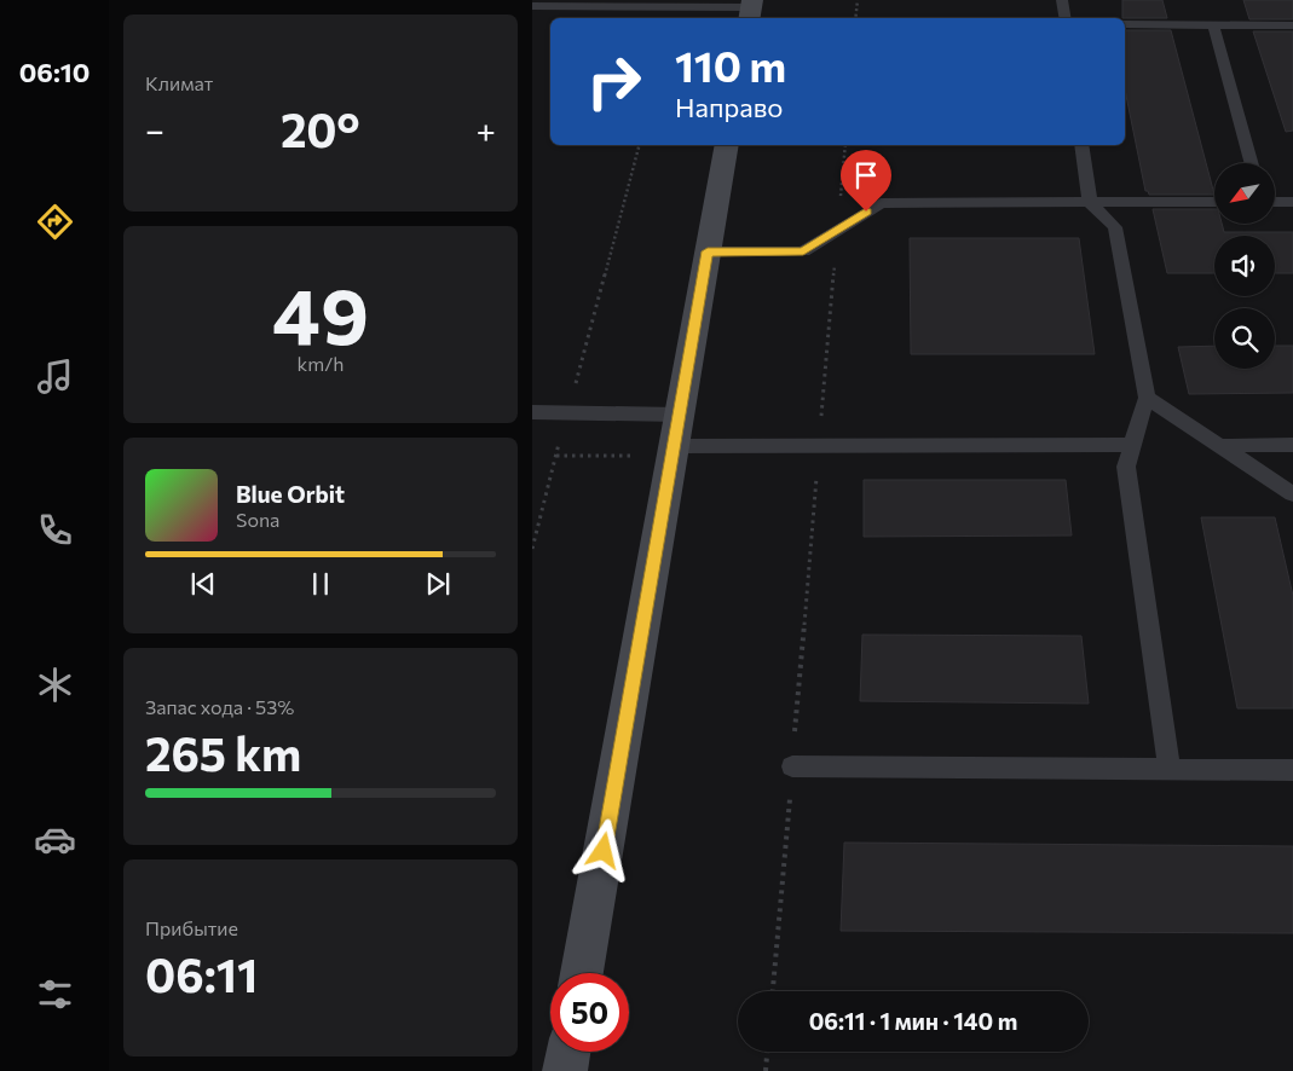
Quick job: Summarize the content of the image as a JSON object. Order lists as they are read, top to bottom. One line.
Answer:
{"north":"bottom left","page":{"tabs":"06:10","tile":["Климат",["49","km/h"],["Запас хода · 53%","265 km"],["Прибытие","06:11"]],"turn":["110 m","Направо"],"heat":["−","20°","+"],"song":["Blue Orbit","Sona"],"limit":"50","trip":"06:11 · 1 мин · 140 m"}}
